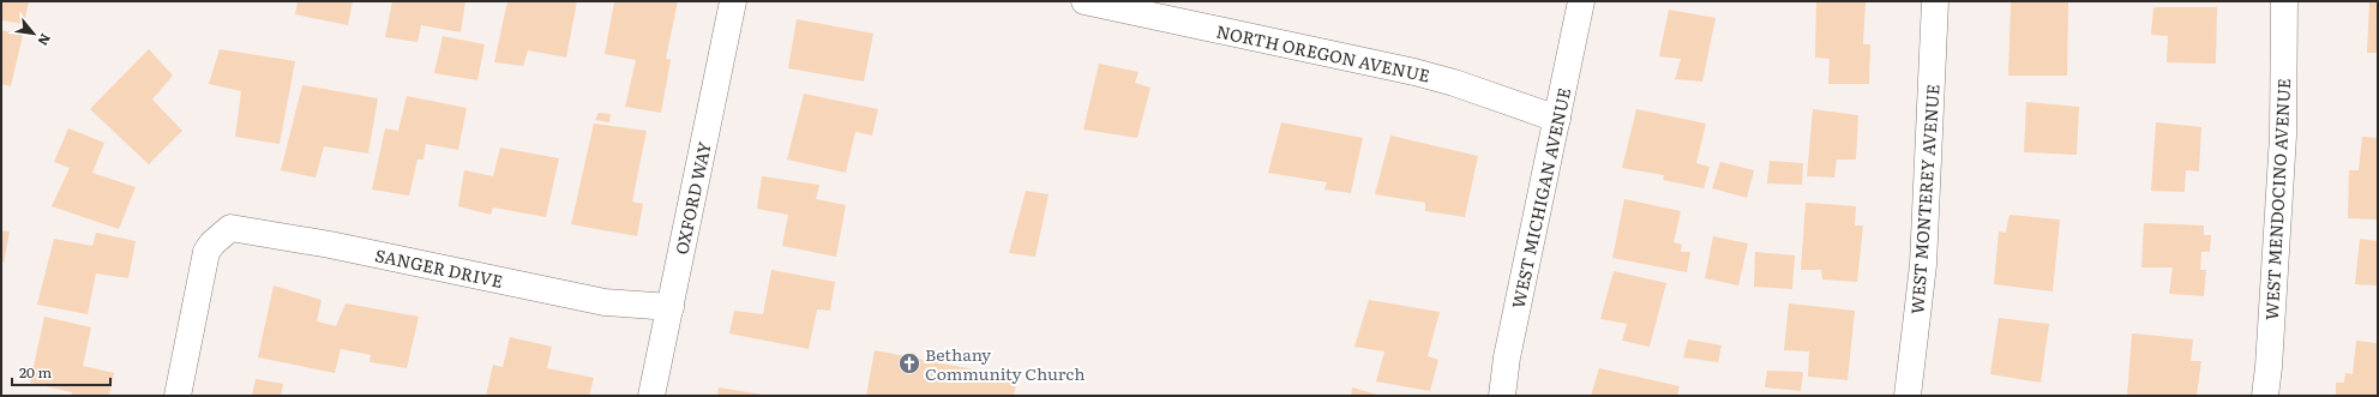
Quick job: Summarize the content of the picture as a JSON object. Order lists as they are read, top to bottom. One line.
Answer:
{"streets":{"street":["NORTH OREGON AVENUE","OXFORD WAY","WEST MICHIGAN AVENUE","WEST MONTEREY AVENUE","WEST MENDOCINO AVENUE","SANGER DRIVE"]},"crossings":[["NORTH OREGON AVENUE","WEST MICHIGAN AVENUE"],["OXFORD WAY","SANGER DRIVE"]],"places":{"church":["Bethany Community Church"]},"scale_bar":"20 m","north":"bottom right"}
